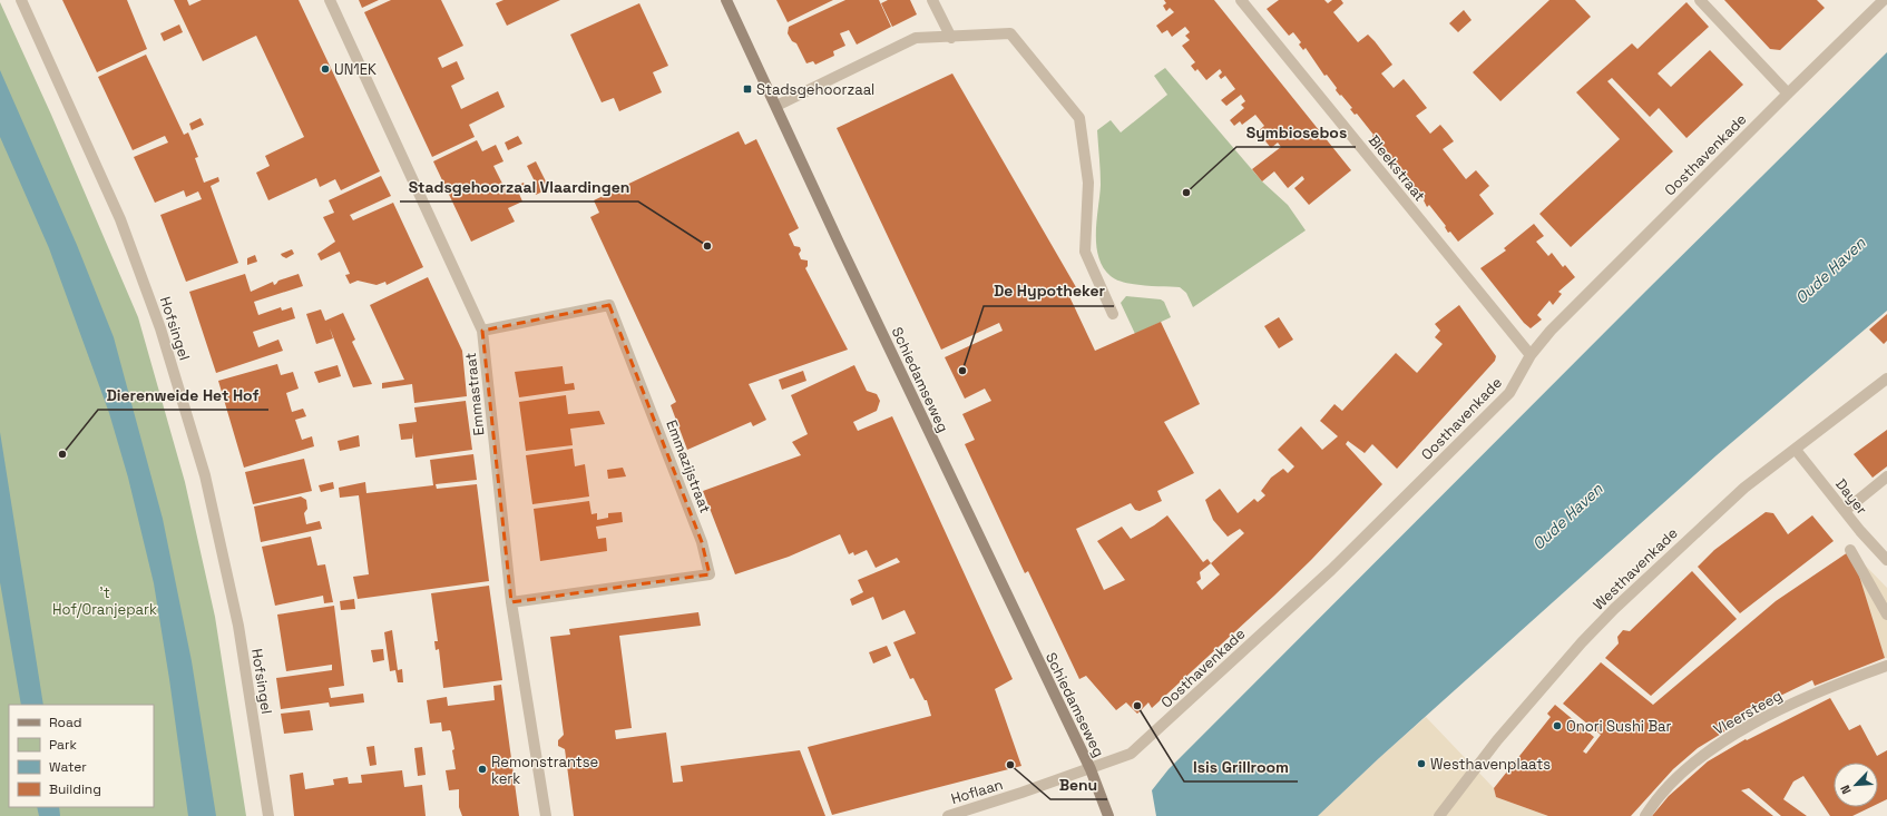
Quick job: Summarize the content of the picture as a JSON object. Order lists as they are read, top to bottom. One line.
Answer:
{"streets":{"street":["Oosthavenkade","Bleekstraat","Hofsingel","Schiedamseweg","Emmastraat","Emmazijstraat","Dayer","Westhavenkade","Vleersteeg","Hoflaan"]},"crossings":[["Oosthavenkade","Bleekstraat"],["Oosthavenkade","Schiedamseweg"],["Oosthavenkade","Hoflaan"],["Schiedamseweg","Hoflaan"],["Emmastraat","Emmazijstraat"],["Dayer","Westhavenkade"]],"water":["Oude Haven"],"parks":["'t Hof/Oranjepark"],"places":{"other":["UN1EK","Symbiosebos","Stadsgehoorzaal Vlaardingen","De Hypotheker","Dierenweide Het Hof","Isis Grillroom","Onori Sushi Bar","Westhavenplaats","Benu","Remonstrantse kerk"],"transit":["Stadsgehoorzaal"]},"legend":["Road","Park","Water","Building"],"north":"bottom left"}
